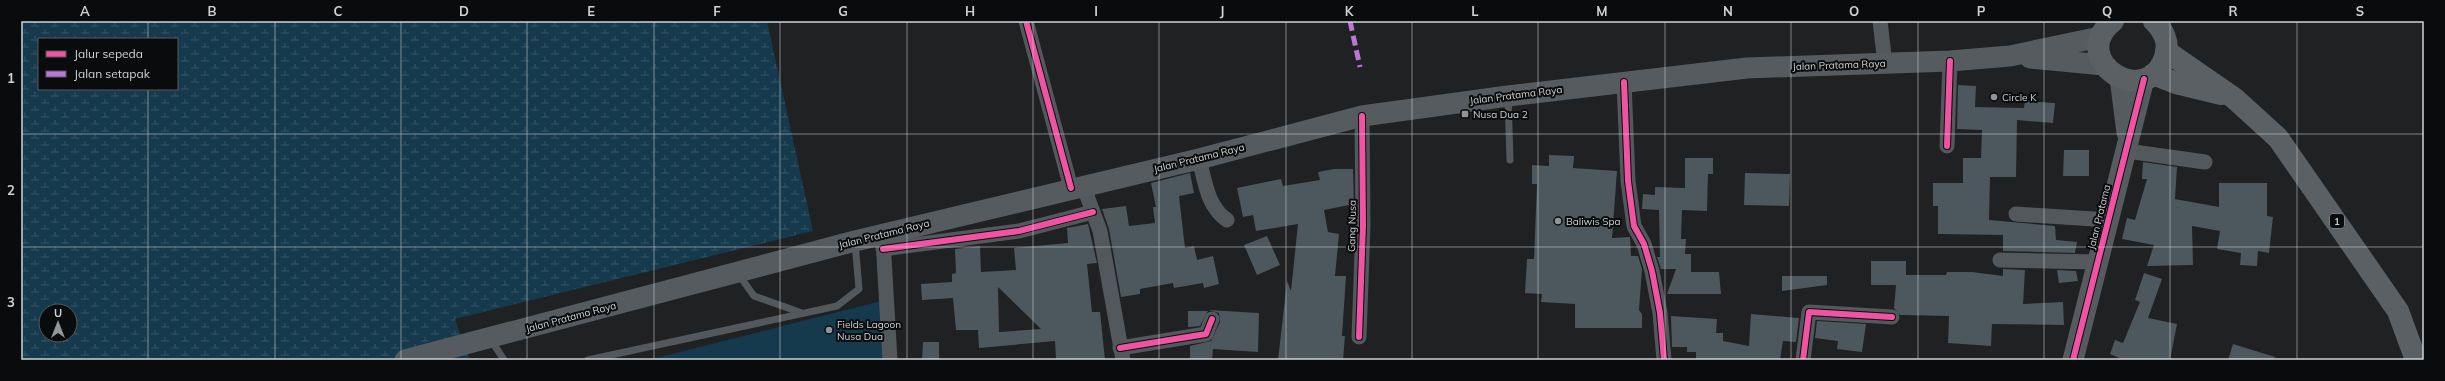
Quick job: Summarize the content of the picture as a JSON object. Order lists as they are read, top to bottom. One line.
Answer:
{"streets":{"highway":["1"],"main road":["Jalan Pratama Raya","Jalan Pratama"],"street":["Gang Nusa"]},"crossings":[["Jalan Pratama Raya","Jalan Pratama"],["Jalan Pratama Raya","1"],["Jalan Pratama Raya","Gang Nusa"],["Jalan Pratama","1"]],"places":{"other":["Circle K","Baliwis Spa","Fields Lagoon Nusa Dua"],"transit":["Nusa Dua 2"]},"legend":["Jalur sepeda","Jalan setapak"],"north":"top","grid":{"columns":["A","B","C","D","E","F","G","H","I","J","K","L","M","N","O","P","Q","R","S"],"rows":["1","2","3"]}}
